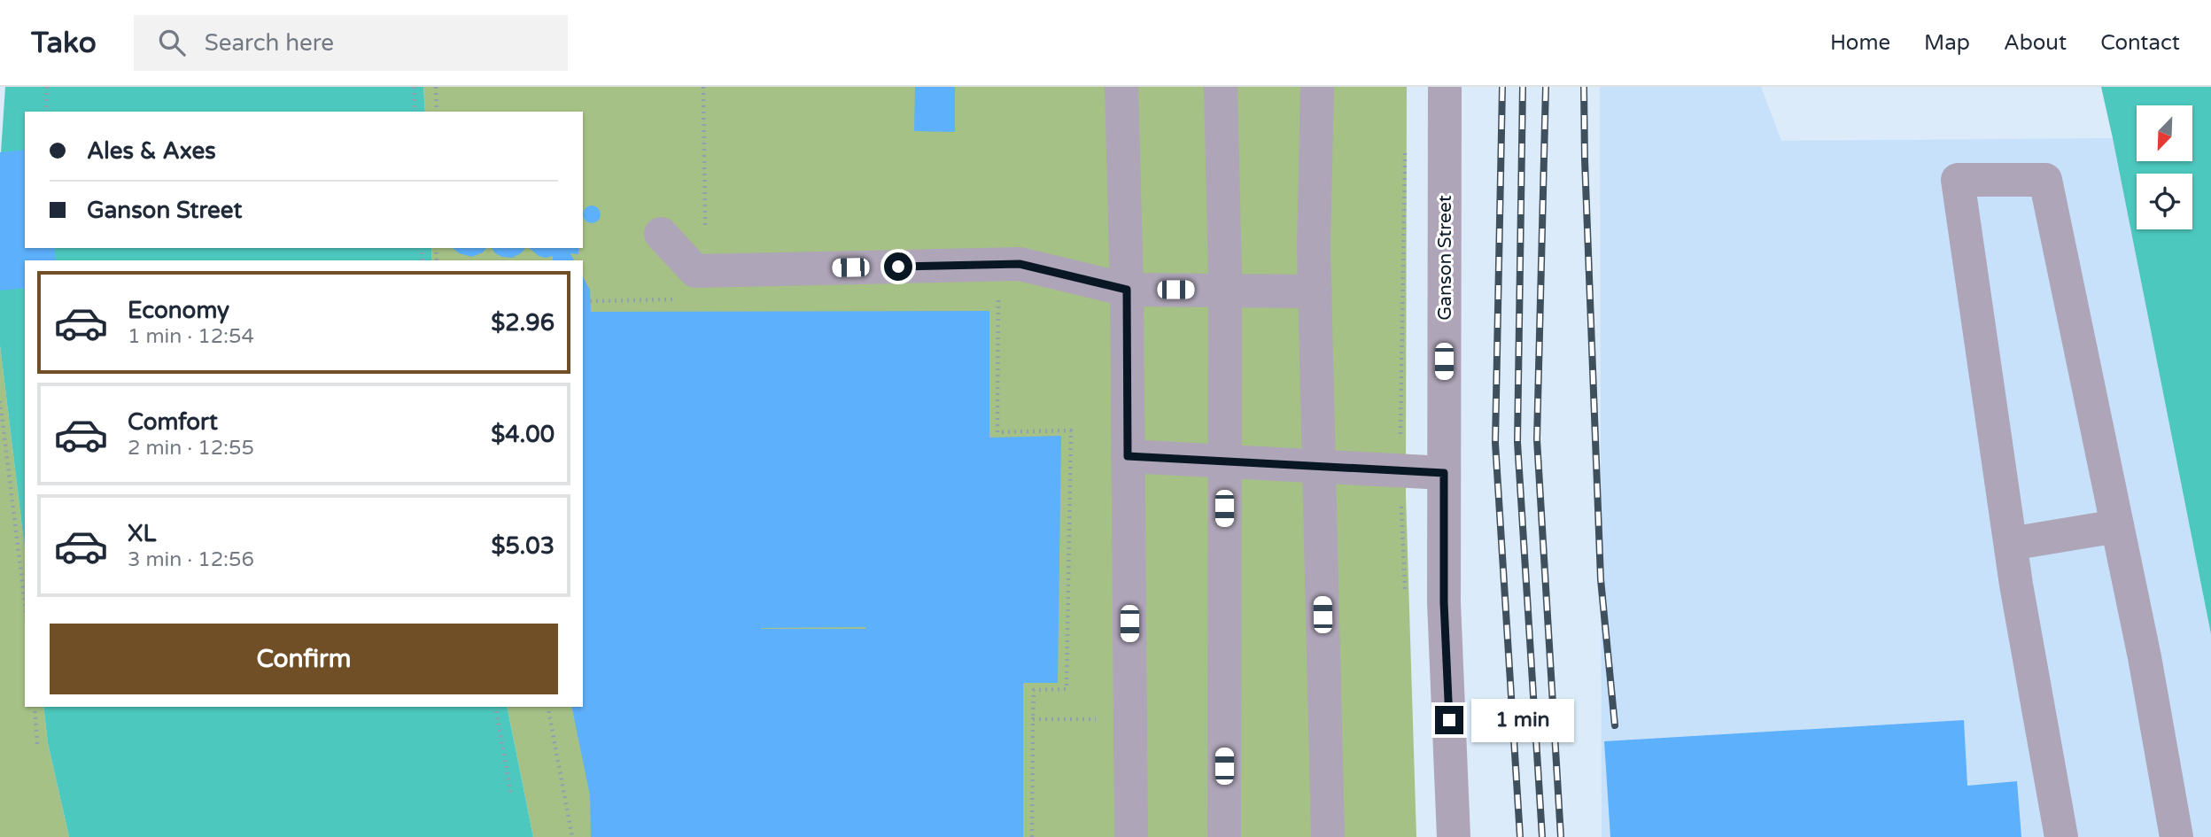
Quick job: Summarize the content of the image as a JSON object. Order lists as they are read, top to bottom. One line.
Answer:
{"streets":{"street":["Ganson Street"]},"north":"bottom left","page":{"header":"Tako","search":"Search here","nav":["Home","Map","About","Contact"],"banner":["Ales & Axes","Ganson Street"],"list":[{"name":"Economy","note":"1 min · 12:54","value":"$2.96"},{"name":"Comfort","note":"2 min · 12:55","value":"$4.00"},{"name":"XL","note":"3 min · 12:56","value":"$5.03"}],"buttons":"Confirm","bubble":"1 min"}}
